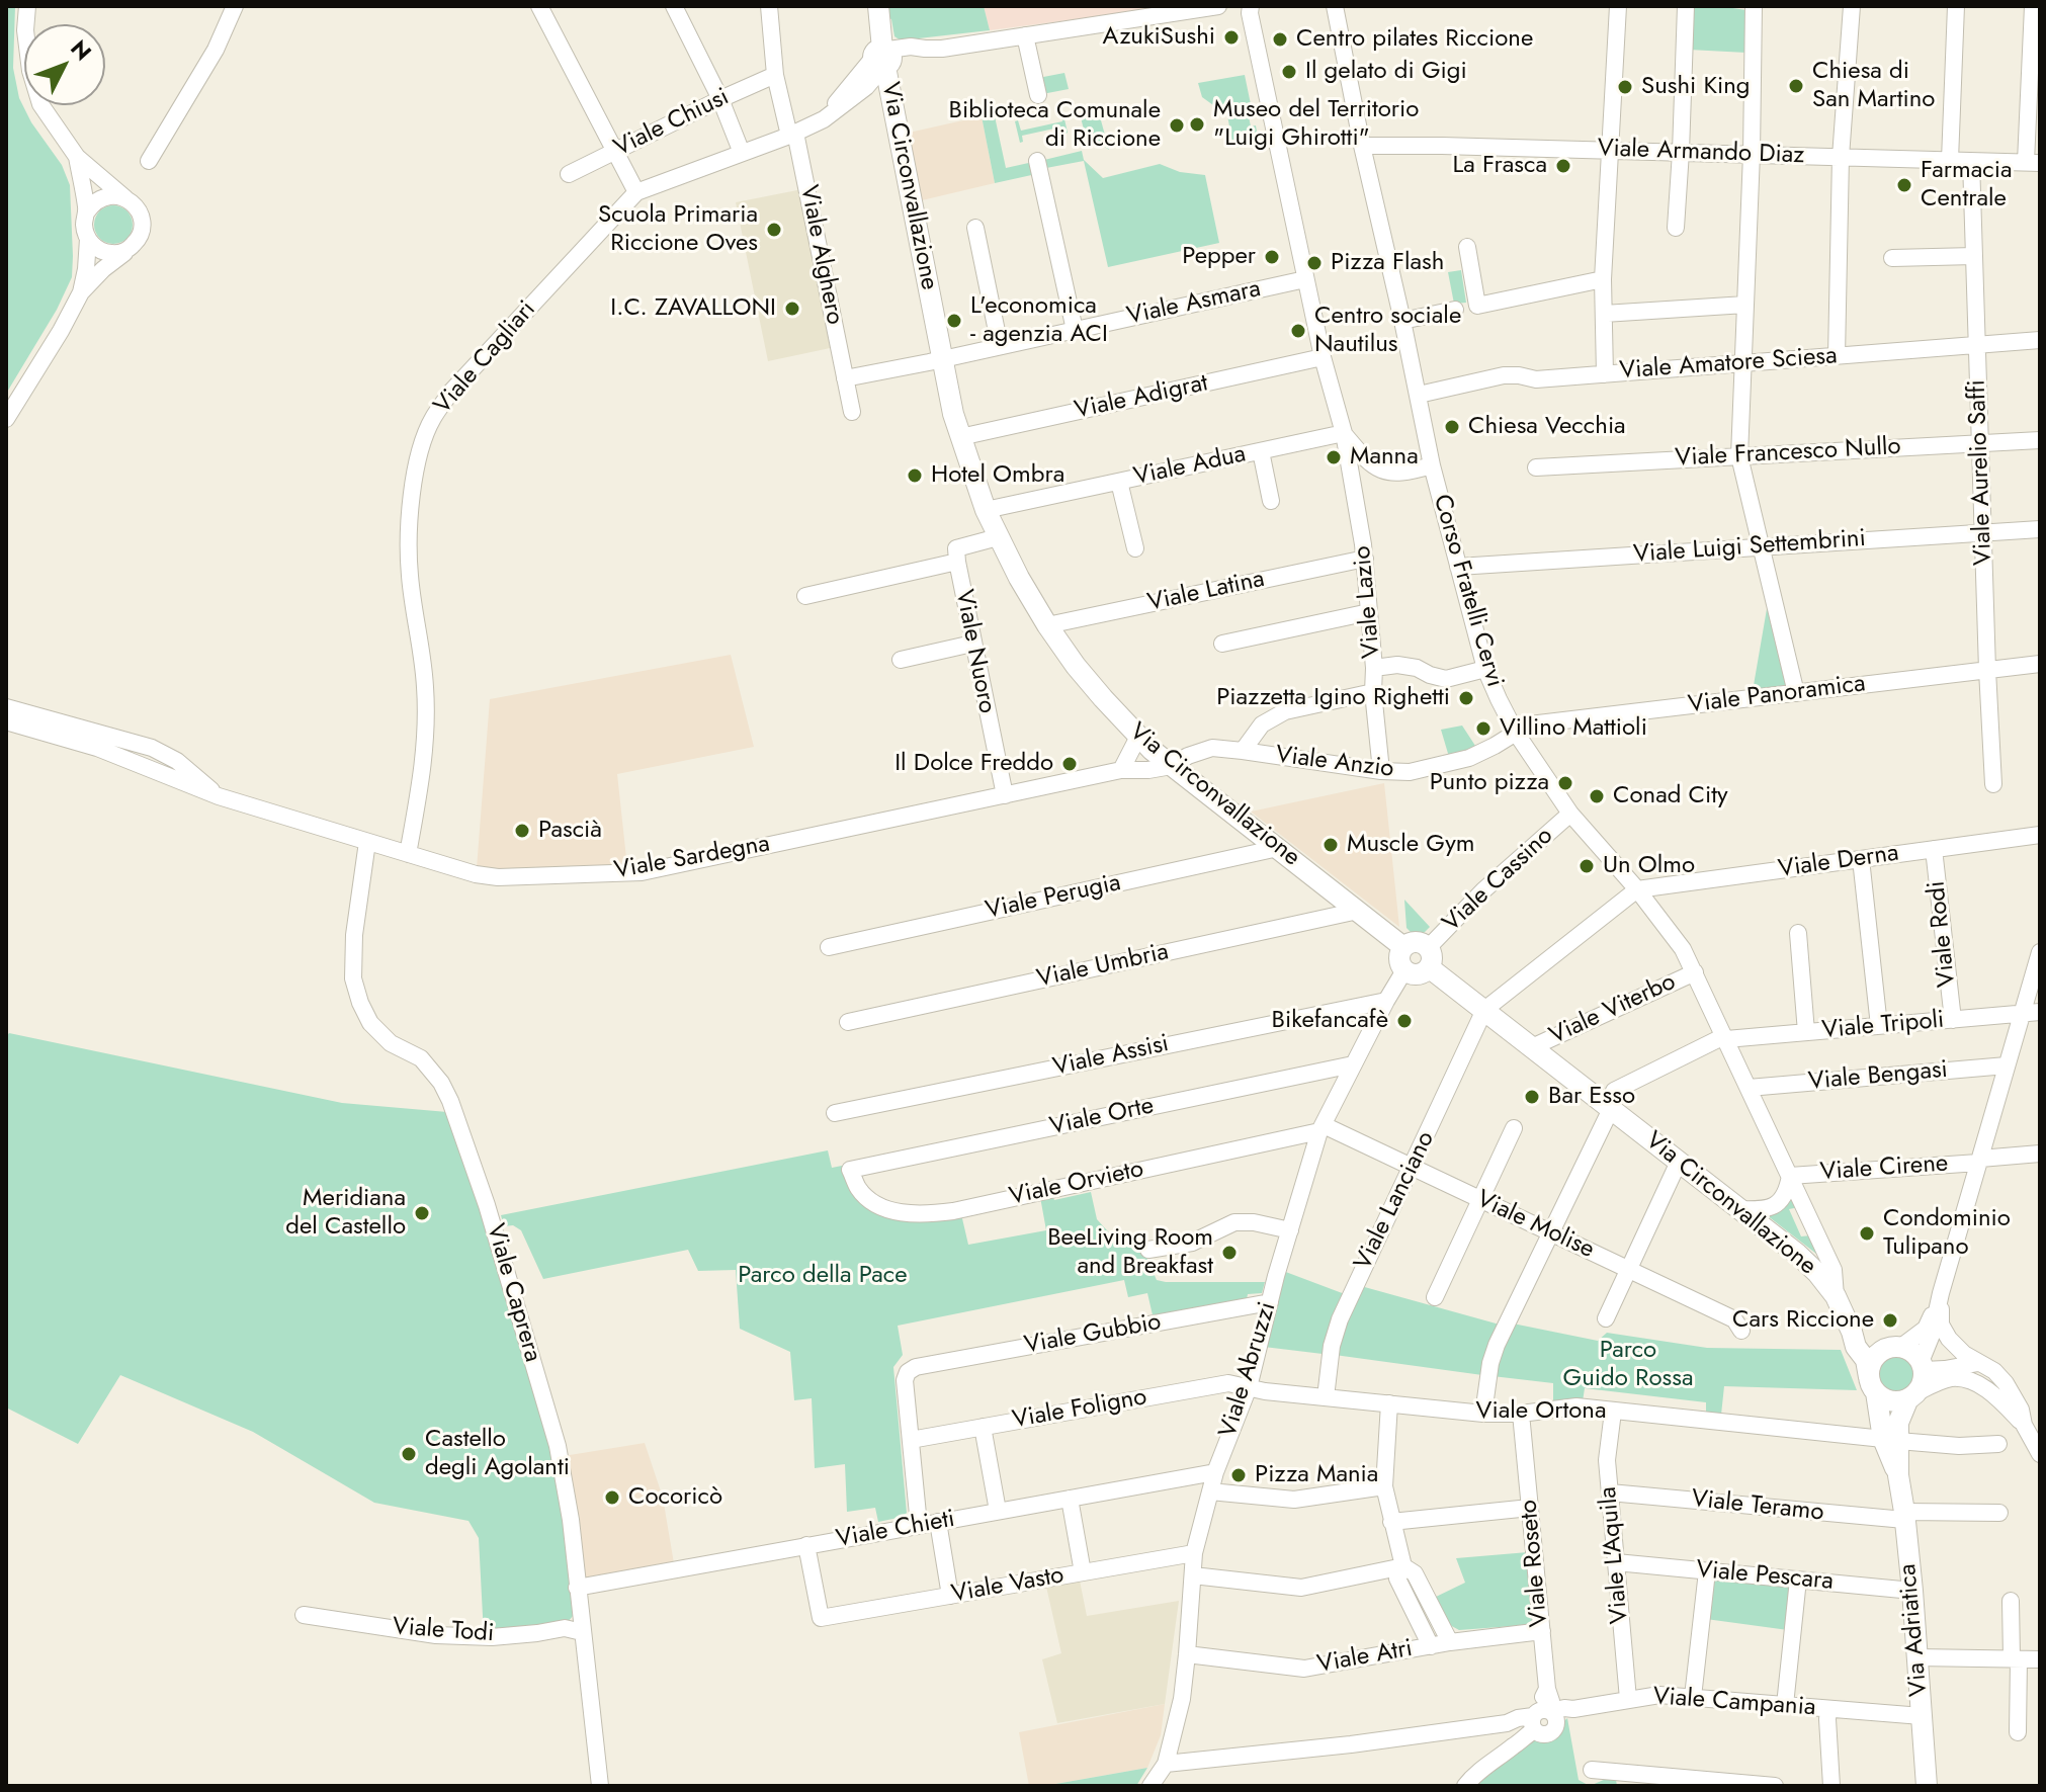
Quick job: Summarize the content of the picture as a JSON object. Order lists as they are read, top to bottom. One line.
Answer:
{"streets":{"main road":["Via Circonvallazione","Via Adriatica"],"street":["Viale Chiusi","Viale Armando Diaz","Viale Alghero","Viale Asmara","Viale Cagliari","Viale Amatore Sciesa","Viale Adigrat","Viale Francesco Nullo","Viale Adua","Viale Aurelio Saffi","Viale Luigi Settembrini","Corso Fratelli Cervi","Viale Latina","Viale Lazio","Viale Nuoro","Viale Panoramica","Viale Anzio","Viale Sardegna","Viale Derna","Viale Cassino","Viale Perugia","Viale Rodi","Viale Umbria","Viale Viterbo","Viale Tripoli","Viale Assisi","Viale Bengasi","Viale Orte","Viale Cirene","Viale Orvieto","Viale Lanciano","Viale Molise","Viale Caprera","Viale Gubbio","Viale Abruzzi","Viale Foligno","Viale Ortona","Viale Teramo","Viale Chieti","Viale L'Aquila","Viale Roseto","Viale Pescara","Viale Vasto","Viale Todi","Viale Atri","Viale Campania"]},"crossings":[["Viale Chiusi","Viale Alghero"],["Viale Armando Diaz","Viale Aurelio Saffi"],["Viale Armando Diaz","Corso Fratelli Cervi"],["Via Circonvallazione","Viale Asmara"],["Via Circonvallazione","Viale Cagliari"],["Via Circonvallazione","Viale Adigrat"],["Via Circonvallazione","Viale Adua"],["Via Circonvallazione","Viale Latina"],["Via Circonvallazione","Viale Nuoro"],["Via Circonvallazione","Viale Anzio"],["Via Circonvallazione","Viale Sardegna"],["Via Circonvallazione","Viale Cassino"],["Via Circonvallazione","Viale Perugia"],["Via Circonvallazione","Viale Umbria"],["Via Circonvallazione","Viale Viterbo"],["Via Circonvallazione","Viale Lanciano"],["Via Circonvallazione","Viale Abruzzi"],["Via Circonvallazione","Via Adriatica"],["Viale Alghero","Viale Cagliari"],["Viale Asmara","Viale Lazio"],["Viale Cagliari","Viale Sardegna"],["Viale Amatore Sciesa","Viale Aurelio Saffi"],["Viale Amatore Sciesa","Corso Fratelli Cervi"],["Viale Adigrat","Viale Lazio"],["Viale Francesco Nullo","Viale Aurelio Saffi"],["Viale Adua","Viale Lazio"],["Viale Aurelio Saffi","Viale Luigi Settembrini"],["Viale Aurelio Saffi","Viale Panoramica"],["Viale Luigi Settembrini","Corso Fratelli Cervi"],["Corso Fratelli Cervi","Viale Lazio"],["Corso Fratelli Cervi","Viale Panoramica"],["Corso Fratelli Cervi","Viale Anzio"],["Corso Fratelli Cervi","Viale Derna"],["Corso Fratelli Cervi","Viale Cassino"],["Corso Fratelli Cervi","Viale Viterbo"],["Corso Fratelli Cervi","Viale Tripoli"],["Corso Fratelli Cervi","Viale Bengasi"],["Corso Fratelli Cervi","Viale Cirene"],["Corso Fratelli Cervi","Via Adriatica"],["Viale Latina","Viale Lazio"],["Viale Lazio","Viale Anzio"],["Viale Nuoro","Viale Sardegna"],["Viale Panoramica","Viale Anzio"],["Viale Anzio","Viale Sardegna"],["Viale Sardegna","Viale Caprera"],["Viale Derna","Viale Rodi"],["Viale Cassino","Viale Abruzzi"],["Viale Rodi","Viale Tripoli"],["Viale Assisi","Viale Abruzzi"],["Viale Orte","Viale Orvieto"],["Viale Orte","Viale Abruzzi"],["Viale Cirene","Via Adriatica"],["Viale Orvieto","Viale Molise"],["Viale Orvieto","Viale Abruzzi"],["Viale Lanciano","Viale Molise"],["Viale Lanciano","Viale Ortona"],["Viale Molise","Viale Abruzzi"],["Viale Caprera","Viale Chieti"],["Viale Caprera","Viale Todi"],["Viale Gubbio","Viale Abruzzi"],["Viale Gubbio","Viale Foligno"],["Viale Abruzzi","Viale Foligno"],["Viale Abruzzi","Viale Ortona"],["Viale Abruzzi","Viale Chieti"],["Viale Abruzzi","Viale Vasto"],["Viale Abruzzi","Viale Atri"],["Viale Foligno","Viale Ortona"],["Viale Ortona","Viale L'Aquila"],["Viale Ortona","Viale Roseto"],["Viale Ortona","Via Adriatica"],["Viale Teramo","Viale L'Aquila"],["Viale Teramo","Via Adriatica"],["Viale Chieti","Viale Vasto"],["Viale L'Aquila","Viale Pescara"],["Viale L'Aquila","Viale Campania"],["Viale Roseto","Viale Atri"],["Viale Roseto","Viale Campania"],["Viale Pescara","Via Adriatica"],["Via Adriatica","Viale Campania"]],"parks":["Parco della Pace","Parco Guido Rossa"],"places":["AzukiSushi","Centro pilates Riccione","Il gelato di Gigi","Chiesa di San Martino","Sushi King","Museo del Territorio \"Luigi Ghirotti\"","Biblioteca Comunale di Riccione","La Frasca","Farmacia Centrale","Scuola Primaria Riccione Oves","Pepper","Pizza Flash","I.C. ZAVALLONI","L'economica - agenzia ACI","Centro sociale Nautilus","Chiesa Vecchia","Manna","Hotel Ombra","Piazzetta Igino Righetti","Villino Mattioli","Il Dolce Freddo","Punto pizza","Conad City","Pascià","Muscle Gym","Un Olmo","Bikefancafè","Bar Esso","Meridiana del Castello","Condominio Tulipano","BeeLiving Room and Breakfast","Cars Riccione","Castello degli Agolanti","Pizza Mania","Cocoricò"],"north":"top right"}
